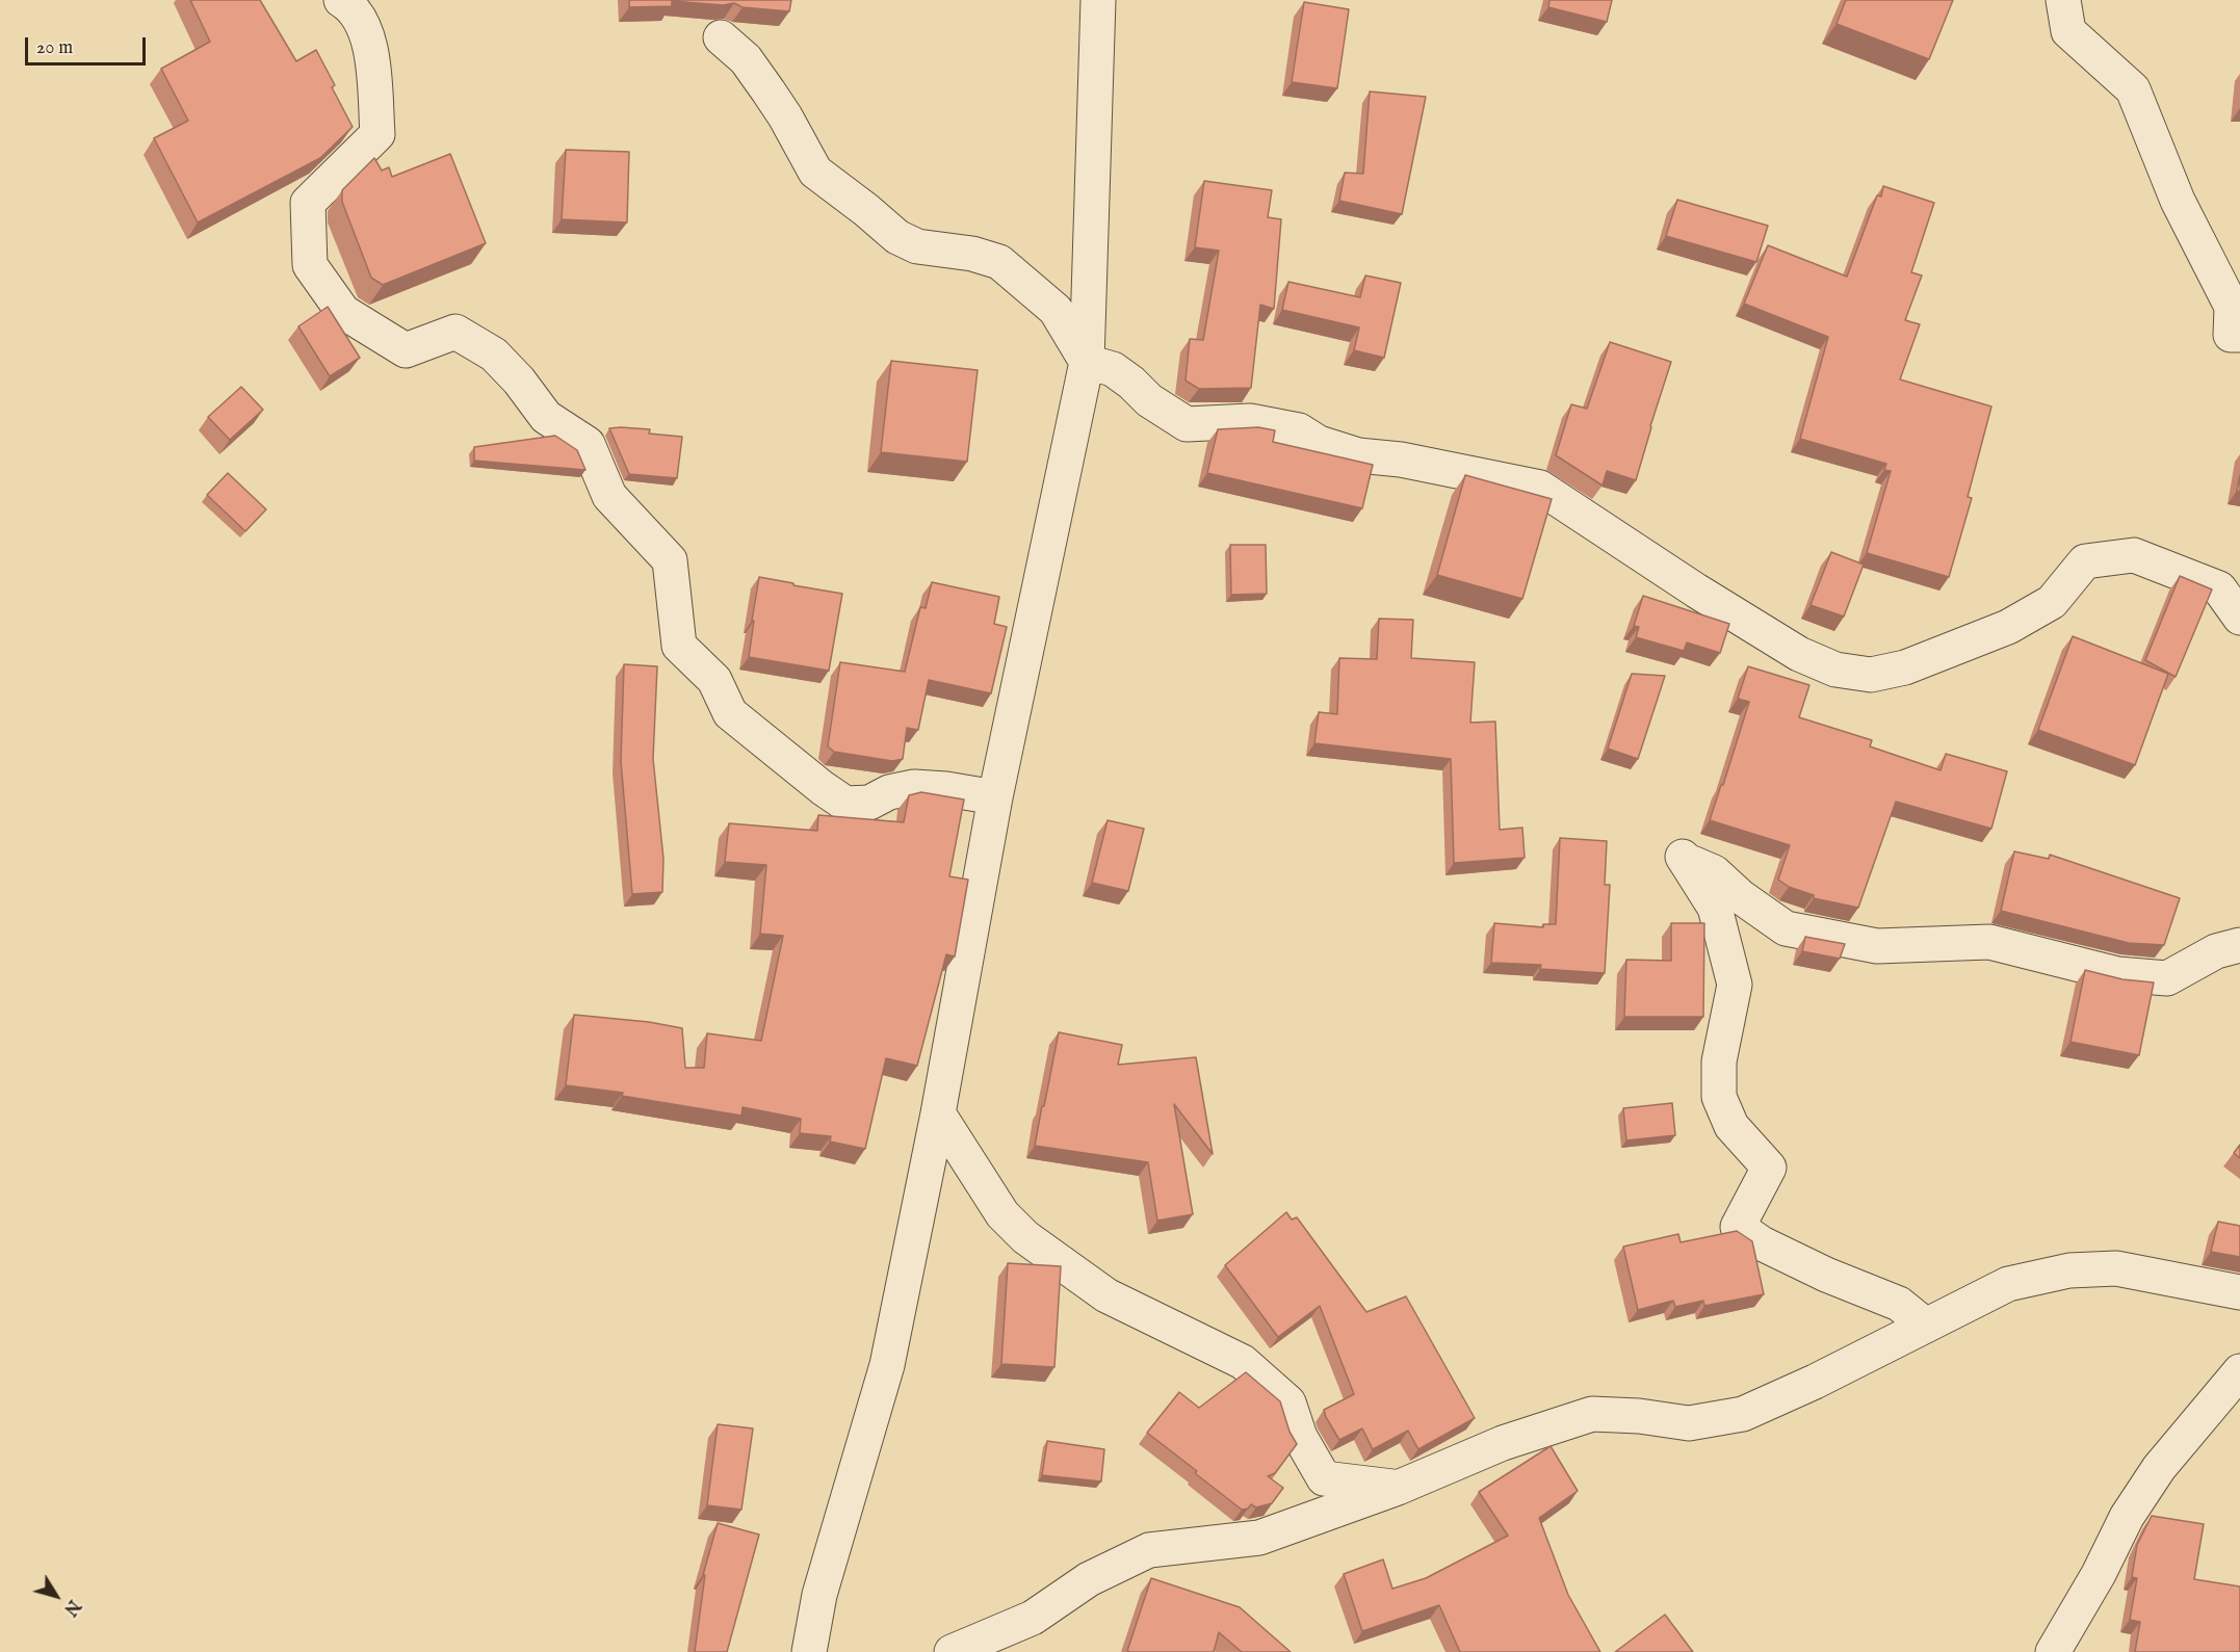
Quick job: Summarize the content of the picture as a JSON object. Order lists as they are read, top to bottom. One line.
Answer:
{"scale_bar":"20 m","north":"bottom right"}
